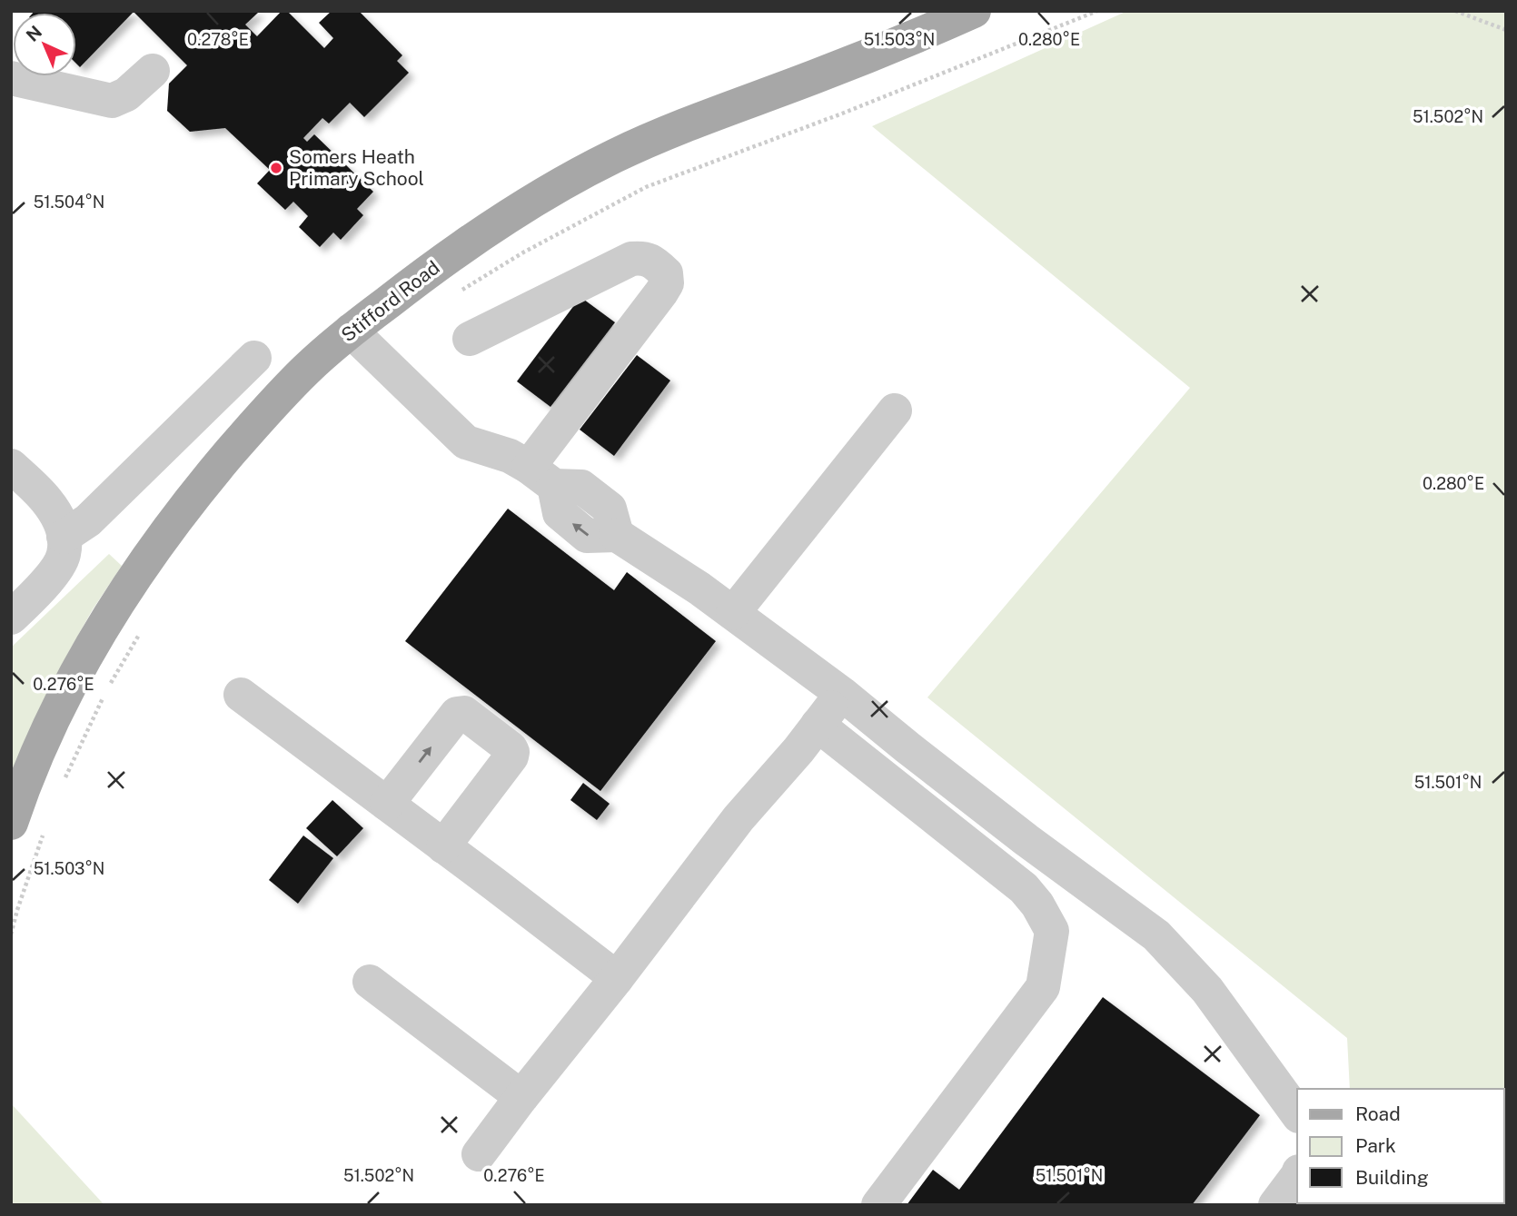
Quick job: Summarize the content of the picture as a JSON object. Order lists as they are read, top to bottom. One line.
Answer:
{"streets":{"main road":["Stifford Road"]},"places":["Somers Heath Primary School"],"legend":["Road","Park","Building"],"north":"top left","coordinates":["51.503°N","0.278°E","0.280°E","51.502°N","51.504°N","0.276°E","51.501°N"]}
